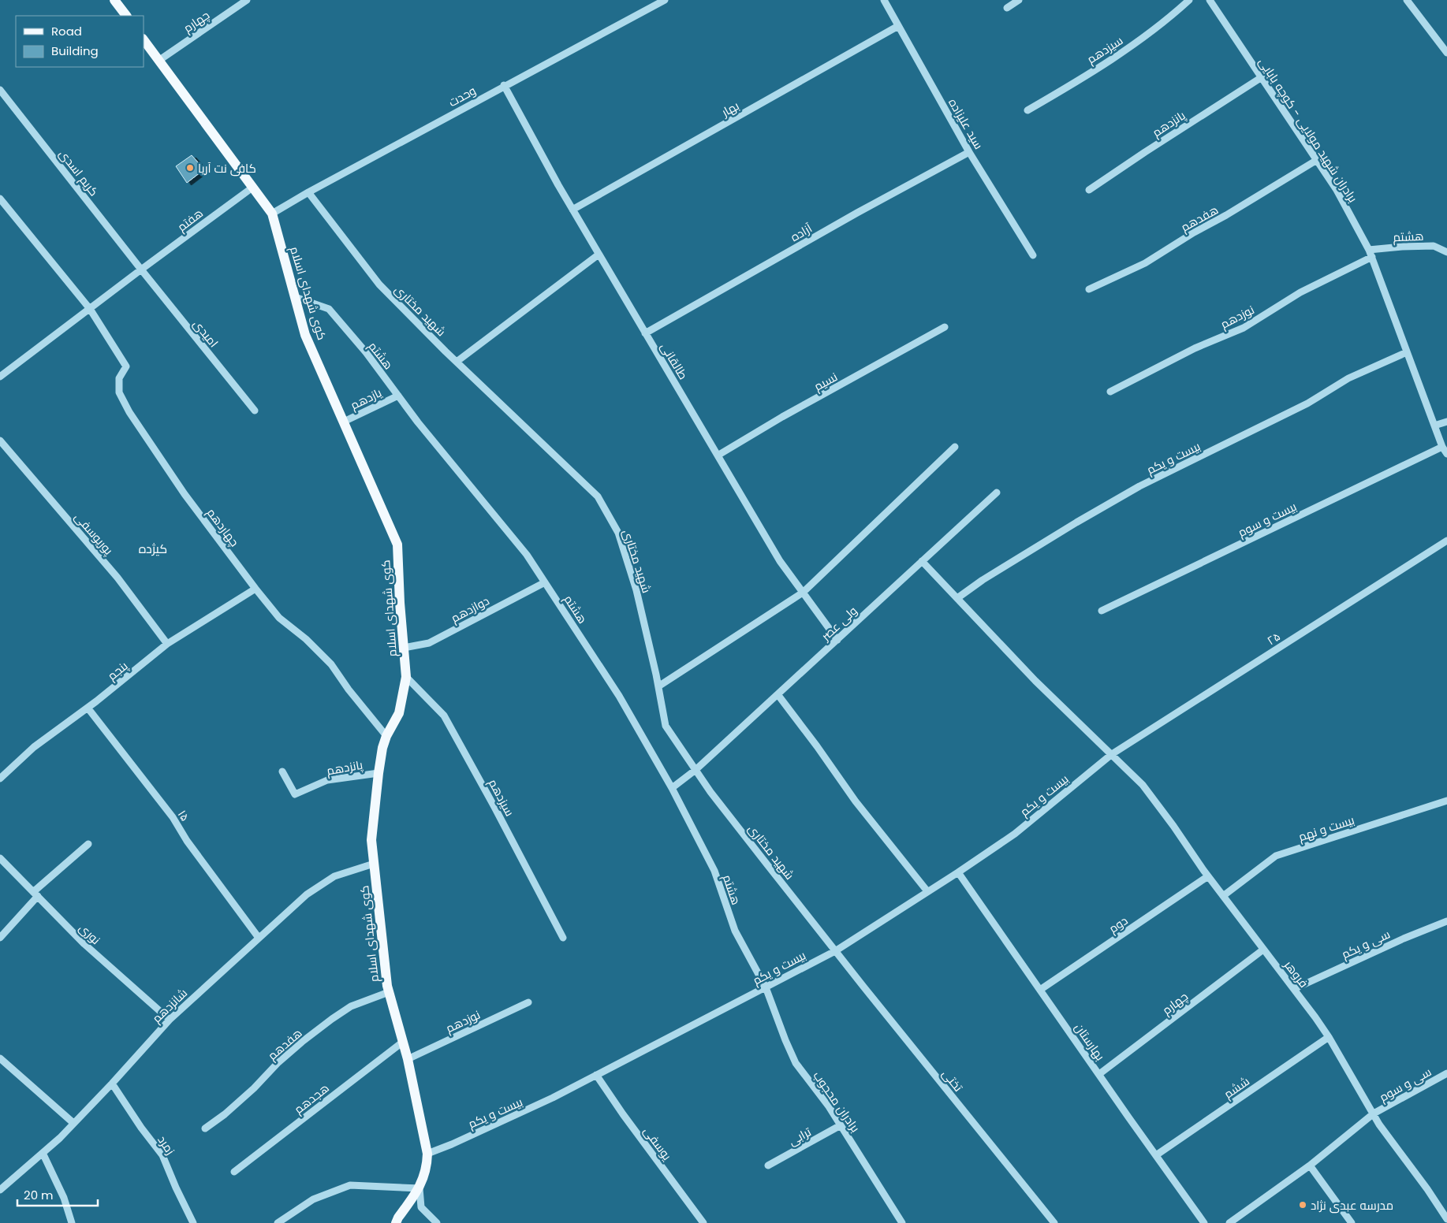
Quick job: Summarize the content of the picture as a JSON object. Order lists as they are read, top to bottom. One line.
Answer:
{"streets":{"main road":["کوی شهدای اسلام"],"street":["چهارم","سیزدهم","وحدت","بهار","سید علیزاده","پانزدهم","برادران شهید مولایی - کوچه بابایی","کریم اسدی","هفدهم","هفتم","آزاده","هشتم","شهید مختاری","نوزدهم","امیدی","طالقانی","نسیم","یازدهم","بیست و یکم","بیست و سوم","چهاردهم","پوریوسفی","دوازدهم","ولی عصر","۲۵","پنجم","۱۵","بیست و نهم","دوم","نوری","سی و یکم","فروهر","شانزدهم","بهارستان","تختی","سی و سوم","ششم","هجدهم","برادران محجوب","ترابی","یوسفی","زمرد"]},"crossings":[["چهارم","کوی شهدای اسلام"],["چهارم","فروهر"],["چهارم","بهارستان"],["سیزدهم","کوی شهدای اسلام"],["وحدت","کوی شهدای اسلام"],["وحدت","شهید مختاری"],["وحدت","طالقانی"],["بهار","سید علیزاده"],["بهار","طالقانی"],["سید علیزاده","آزاده"],["پانزدهم","برادران شهید مولایی - کوچه بابایی"],["پانزدهم","کوی شهدای اسلام"],["برادران شهید مولایی - کوچه بابایی","هفدهم"],["برادران شهید مولایی - کوچه بابایی","هشتم"],["برادران شهید مولایی - کوچه بابایی","نوزدهم"],["برادران شهید مولایی - کوچه بابایی","بیست و یکم"],["برادران شهید مولایی - کوچه بابایی","بیست و سوم"],["کریم اسدی","هفتم"],["کریم اسدی","امیدی"],["هفدهم","کوی شهدای اسلام"],["هفتم","کوی شهدای اسلام"],["هفتم","امیدی"],["آزاده","طالقانی"],["هشتم","کوی شهدای اسلام"],["هشتم","یازدهم"],["هشتم","بیست و یکم"],["هشتم","دوازدهم"],["هشتم","ولی عصر"],["هشتم","برادران محجوب"],["کوی شهدای اسلام","نوزدهم"],["کوی شهدای اسلام","یازدهم"],["کوی شهدای اسلام","بیست و یکم"],["کوی شهدای اسلام","چهاردهم"],["کوی شهدای اسلام","دوازدهم"],["کوی شهدای اسلام","شانزدهم"],["کوی شهدای اسلام","هجدهم"],["شهید مختاری","بیست و یکم"],["شهید مختاری","ولی عصر"],["شهید مختاری","تختی"],["طالقانی","نسیم"],["طالقانی","ولی عصر"],["بیست و یکم","۲۵"],["بیست و یکم","فروهر"],["بیست و یکم","بهارستان"],["بیست و یکم","تختی"],["بیست و یکم","برادران محجوب"],["بیست و یکم","یوسفی"],["چهاردهم","پنجم"],["پوریوسفی","پنجم"],["ولی عصر","فروهر"],["۲۵","فروهر"],["پنجم","۱۵"],["۱۵","شانزدهم"],["بیست و نهم","فروهر"],["دوم","فروهر"],["دوم","بهارستان"],["نوری","شانزدهم"],["سی و یکم","فروهر"],["فروهر","سی و سوم"],["فروهر","ششم"],["شانزدهم","زمرد"],["بهارستان","ششم"],["برادران محجوب","ترابی"]],"districts":["کیژده"],"places":["کافی نت آریا","مدرسه عبدی نژاد"],"legend":["Road","Building"],"scale_bar":"20 m"}
